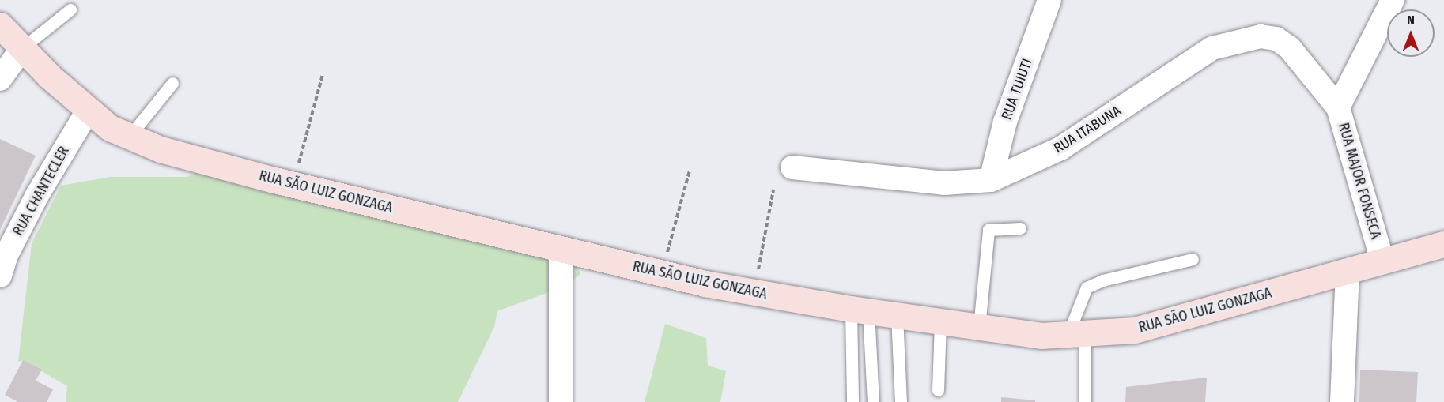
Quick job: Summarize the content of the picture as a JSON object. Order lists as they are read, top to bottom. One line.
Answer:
{"streets":{"main road":["RUA SÃO LUIZ GONZAGA"],"street":["RUA TUIUTI","RUA ITABUNA","RUA MAJOR FONSECA","RUA CHANTECLER"]},"crossings":[["RUA TUIUTI","RUA ITABUNA"],["RUA ITABUNA","RUA MAJOR FONSECA"],["RUA MAJOR FONSECA","RUA SÃO LUIZ GONZAGA"],["RUA CHANTECLER","RUA SÃO LUIZ GONZAGA"]],"north":"top"}
